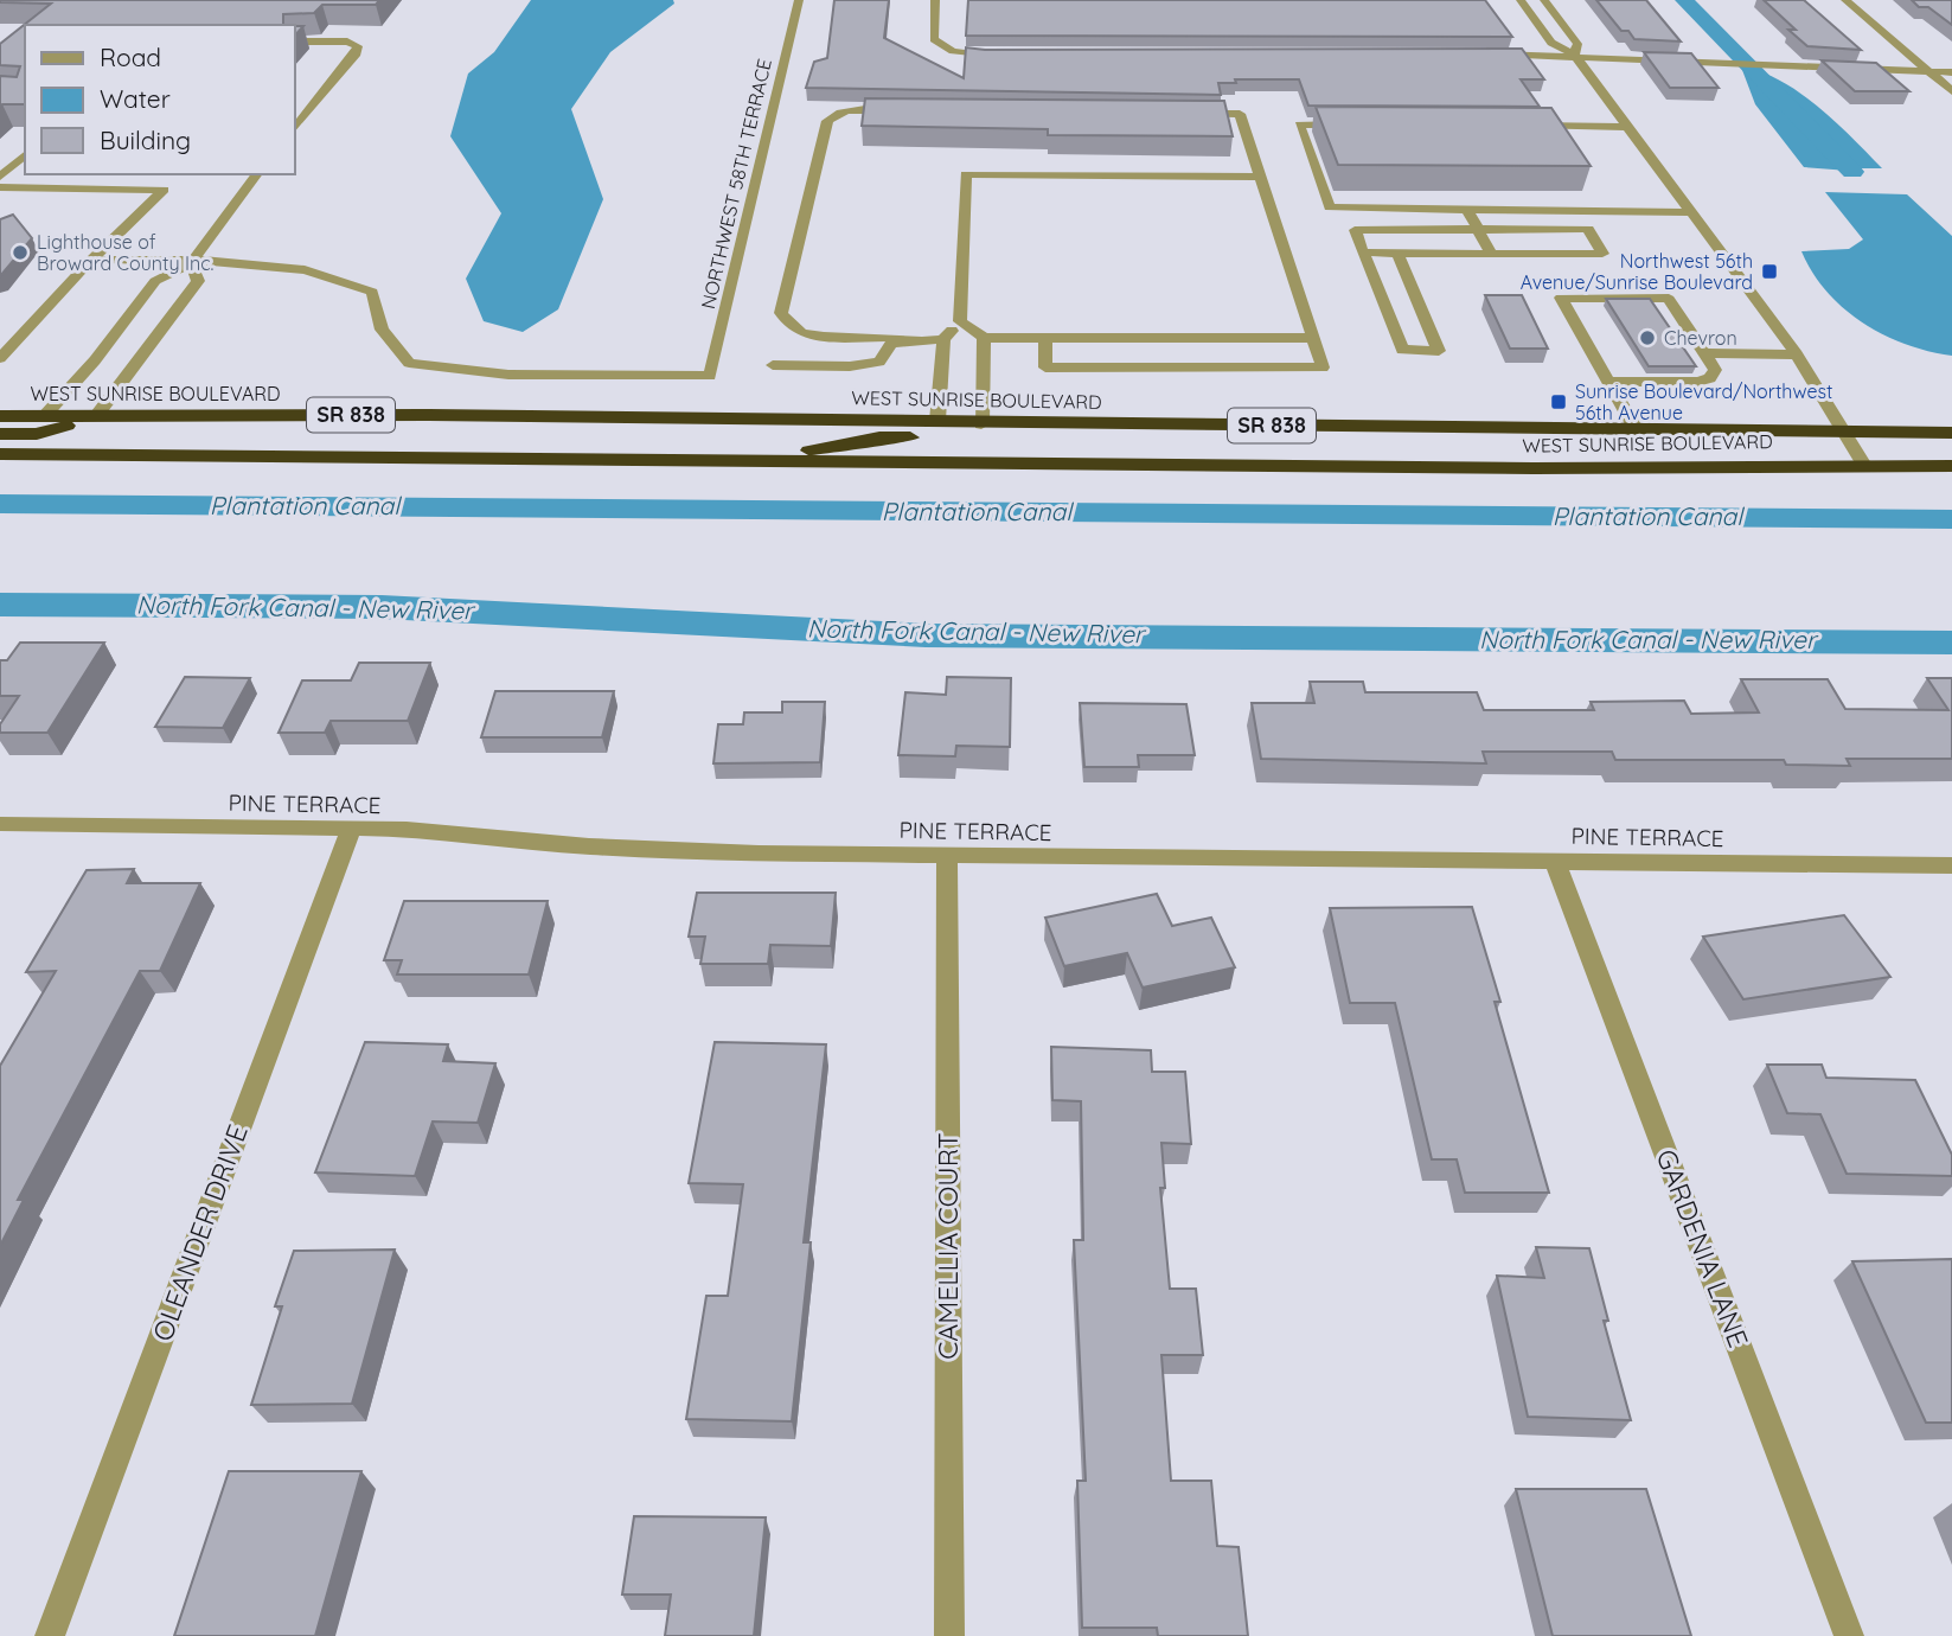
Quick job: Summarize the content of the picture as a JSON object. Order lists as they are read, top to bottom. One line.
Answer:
{"streets":{"highway":["WEST SUNRISE BOULEVARD","SR 838"],"street":["NORTHWEST 58TH TERRACE","PINE TERRACE","OLEANDER DRIVE","CAMELLIA COURT","GARDENIA LANE"]},"crossings":[["PINE TERRACE","OLEANDER DRIVE"],["PINE TERRACE","CAMELLIA COURT"],["PINE TERRACE","GARDENIA LANE"]],"water":["Plantation Canal","North Fork Canal - New River"],"places":{"other":["Lighthouse of Broward County Inc.","Chevron"],"transit":["Northwest 56th Avenue/Sunrise Boulevard","Sunrise Boulevard/Northwest 56th Avenue"]},"legend":["Road","Water","Building"]}
